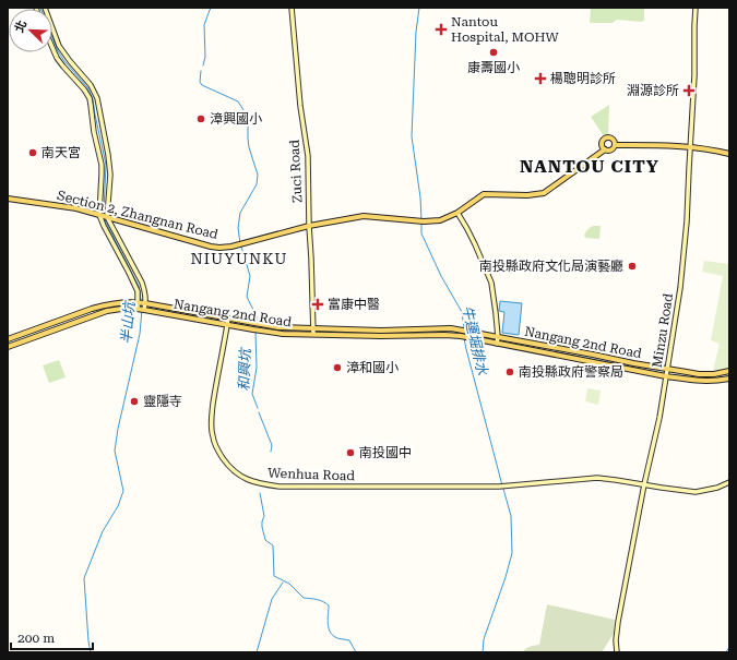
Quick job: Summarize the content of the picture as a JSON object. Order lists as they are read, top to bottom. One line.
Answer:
{"streets":{"main road":["Section 2, Zhangnan Road","Nangang 2nd Road"],"street":["Zuci Road","Minzu Road","Wenhua Road"]},"crossings":[["Zuci Road","Section 2, Zhangnan Road"],["Zuci Road","Nangang 2nd Road"],["Section 2, Zhangnan Road","Minzu Road"],["Nangang 2nd Road","Minzu Road"],["Nangang 2nd Road","Wenhua Road"],["Minzu Road","Wenhua Road"]],"districts":["NANTOU CITY","NIUYUNKU"],"water":["半山坑","牛運堀排水","和興坑"],"places":{"health":["Nantou Hospital, MOHW","楊聰明診所","淵源診所","富康中醫"],"other":["康壽國小","漳興國小","南天宮","南投縣政府文化局演藝廳","漳和國小","南投縣政府警察局","靈隱寺","南投國中"]},"scale_bar":"200 m","north":"top left"}
